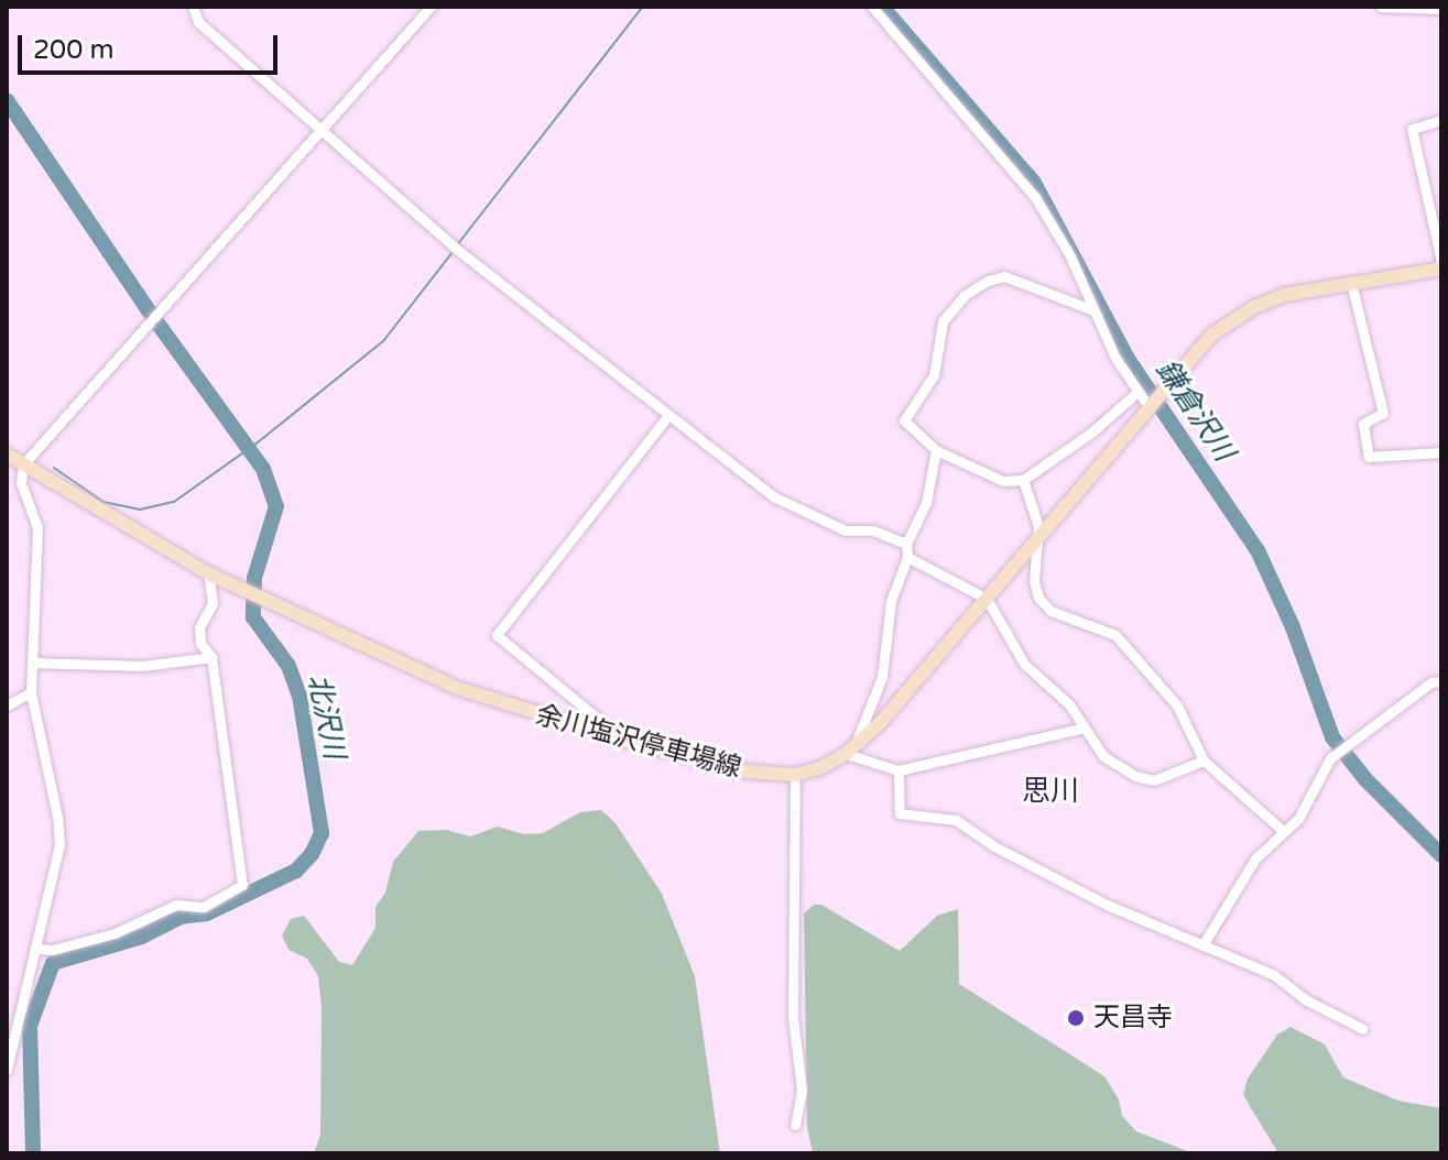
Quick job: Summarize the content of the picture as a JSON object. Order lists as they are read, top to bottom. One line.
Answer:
{"streets":{"main road":["余川塩沢停車場線"]},"districts":["思川"],"water":["鎌倉沢川","北沢川"],"places":["天昌寺"],"scale_bar":"200 m"}
